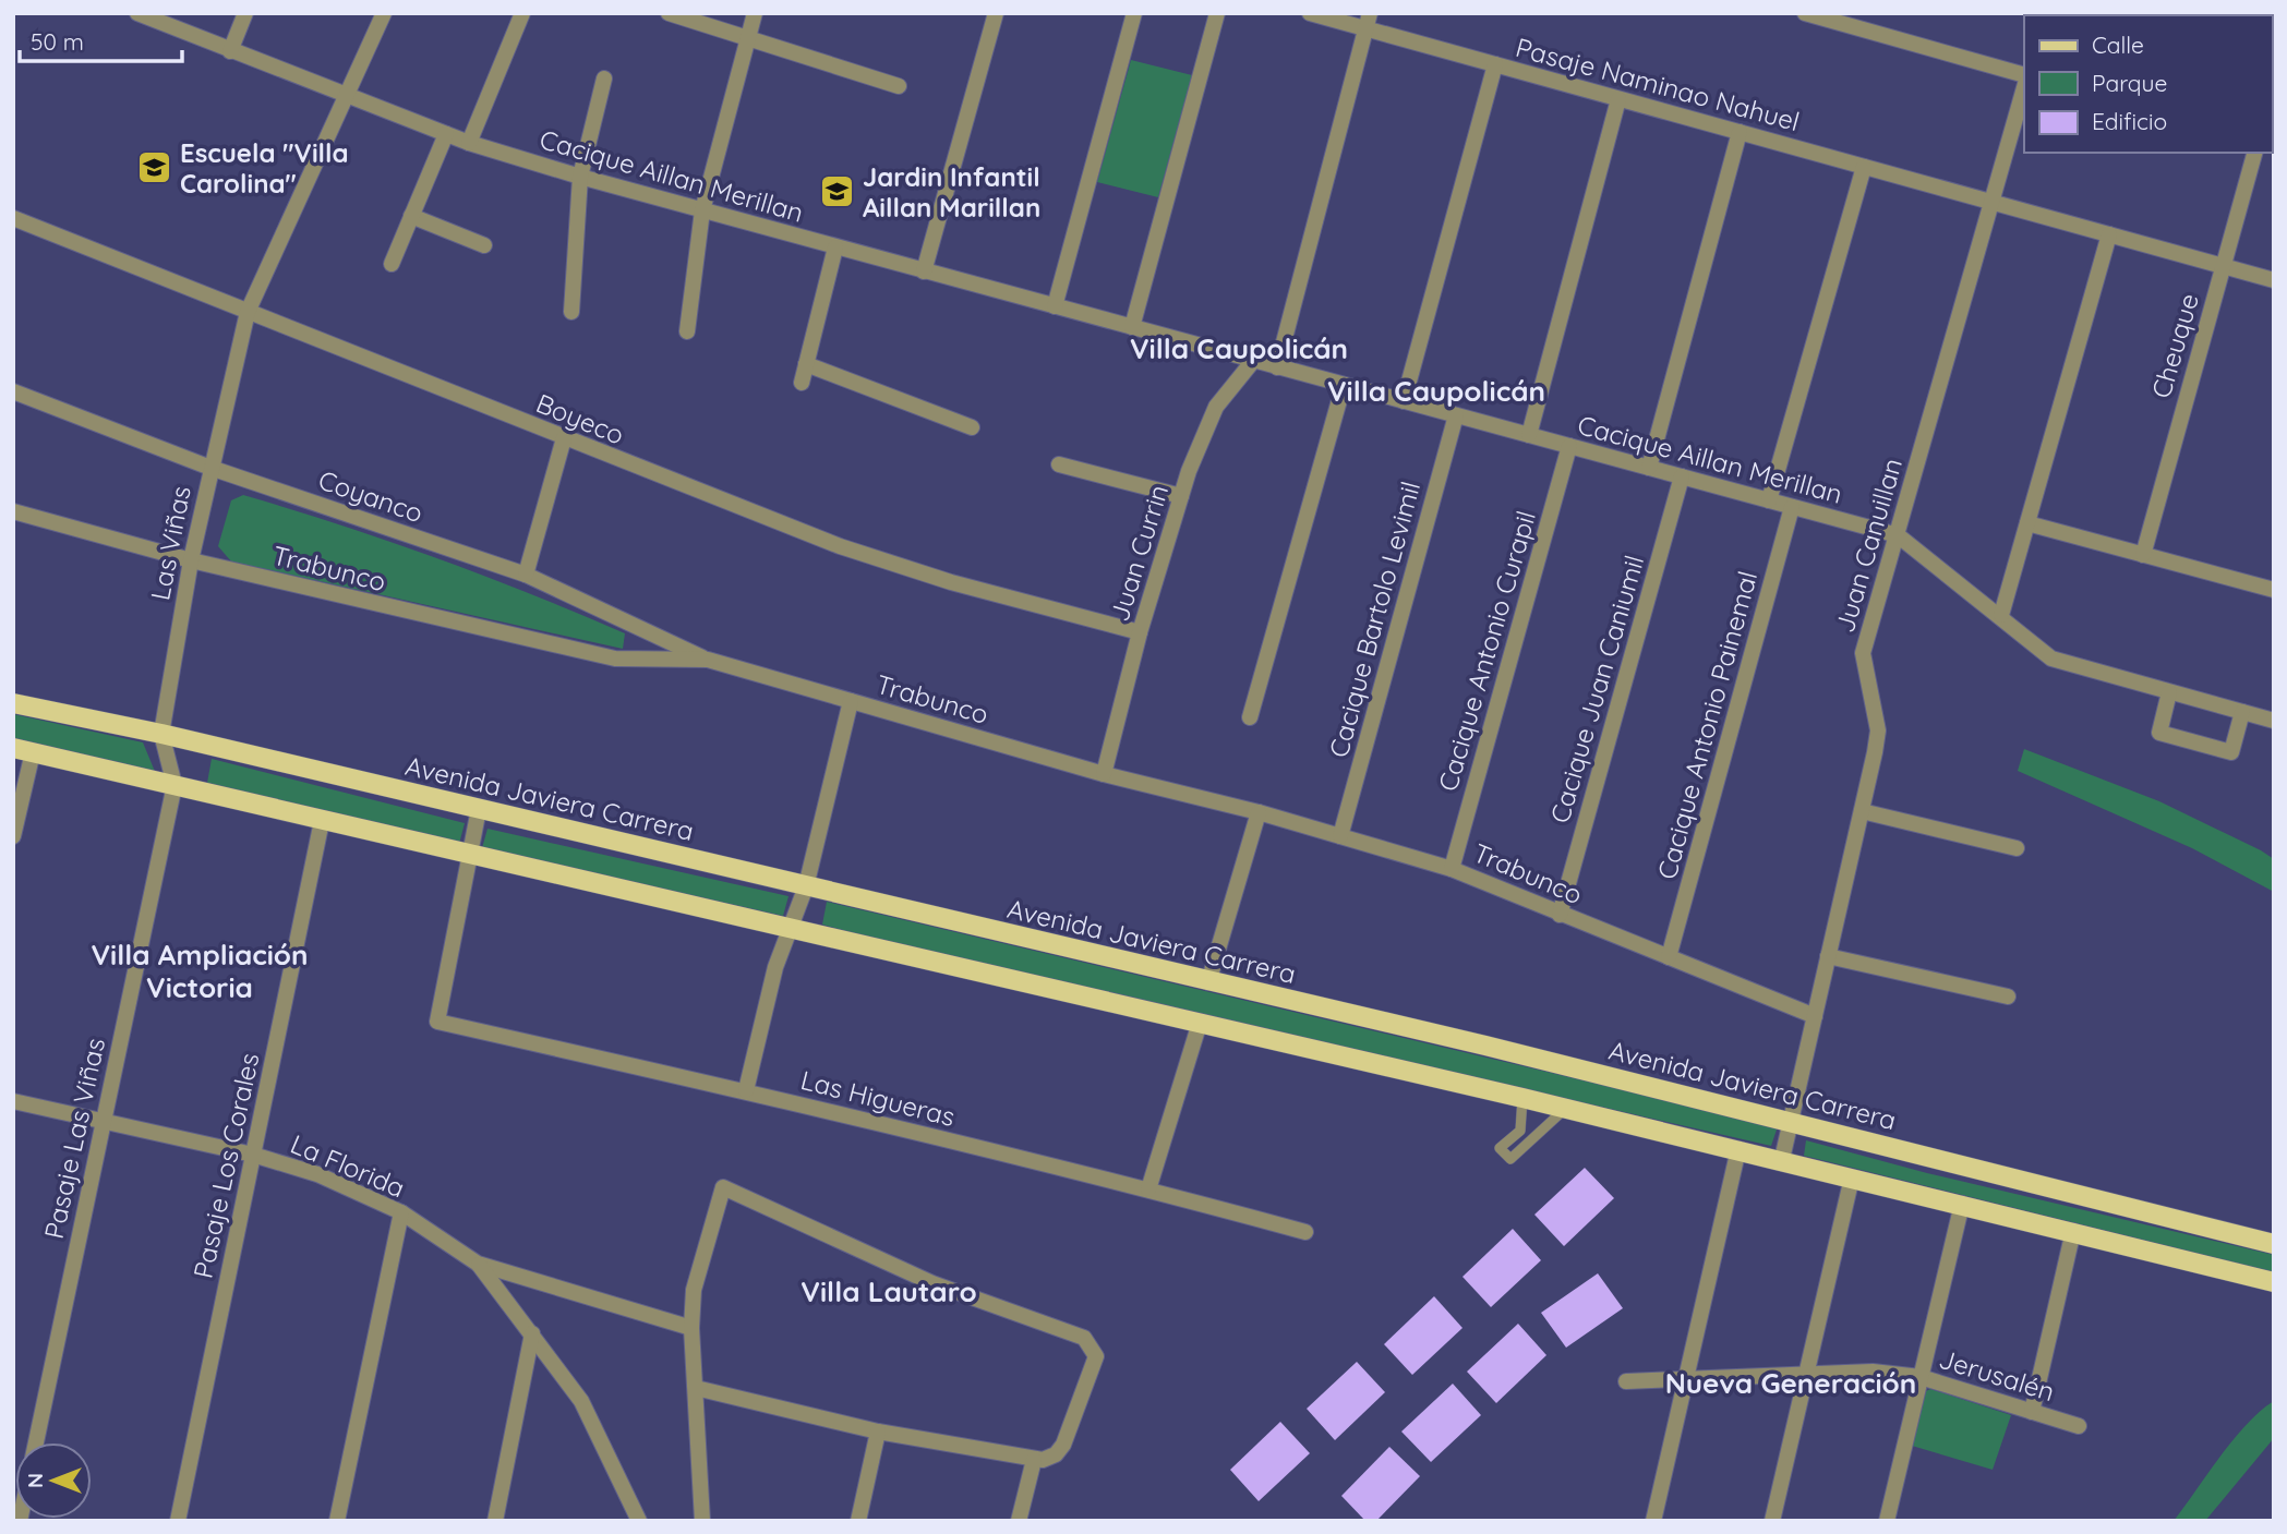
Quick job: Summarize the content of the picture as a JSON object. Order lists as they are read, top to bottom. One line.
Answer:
{"streets":{"main road":["Avenida Javiera Carrera"],"street":["Pasaje Naminao Nahuel","Cacique Aillan Merillan","Cheuque","Boyeco","Coyanco","Las Viñas","Juan Canuillan","Juan Currin","Trabunco","Cacique Bartolo Levimil","Cacique Antonio Curapil","Cacique Juan Caniumil","Cacique Antonio Painemal","Las Higueras","Pasaje Las Viñas","Pasaje Los Corales","La Florida","Jerusalén"]},"crossings":[["Pasaje Naminao Nahuel","Cheuque"],["Pasaje Naminao Nahuel","Juan Canuillan"],["Cacique Aillan Merillan","Las Viñas"],["Cacique Aillan Merillan","Juan Canuillan"],["Cacique Aillan Merillan","Juan Currin"],["Cacique Aillan Merillan","Cacique Bartolo Levimil"],["Cacique Aillan Merillan","Cacique Antonio Curapil"],["Cacique Aillan Merillan","Cacique Juan Caniumil"],["Cacique Aillan Merillan","Cacique Antonio Painemal"],["Boyeco","Las Viñas"],["Boyeco","Juan Currin"],["Coyanco","Las Viñas"],["Coyanco","Trabunco"],["Las Viñas","Trabunco"],["Las Viñas","Avenida Javiera Carrera"],["Las Viñas","Pasaje Las Viñas"],["Juan Canuillan","Trabunco"],["Juan Canuillan","Avenida Javiera Carrera"],["Juan Currin","Trabunco"],["Trabunco","Cacique Bartolo Levimil"],["Trabunco","Cacique Antonio Curapil"],["Trabunco","Cacique Juan Caniumil"],["Trabunco","Cacique Antonio Painemal"],["Pasaje Las Viñas","La Florida"],["Pasaje Los Corales","La Florida"]],"districts":["Villa Caupolicán","Villa Caupolicán","Villa Ampliación Victoria","Villa Lautaro","Nueva Generación"],"places":{"school or university":["Escuela \"Villa Carolina\"","Jardin Infantil Aillan Marillan"]},"legend":["Calle","Parque","Edificio"],"scale_bar":"50 m","north":"left"}
